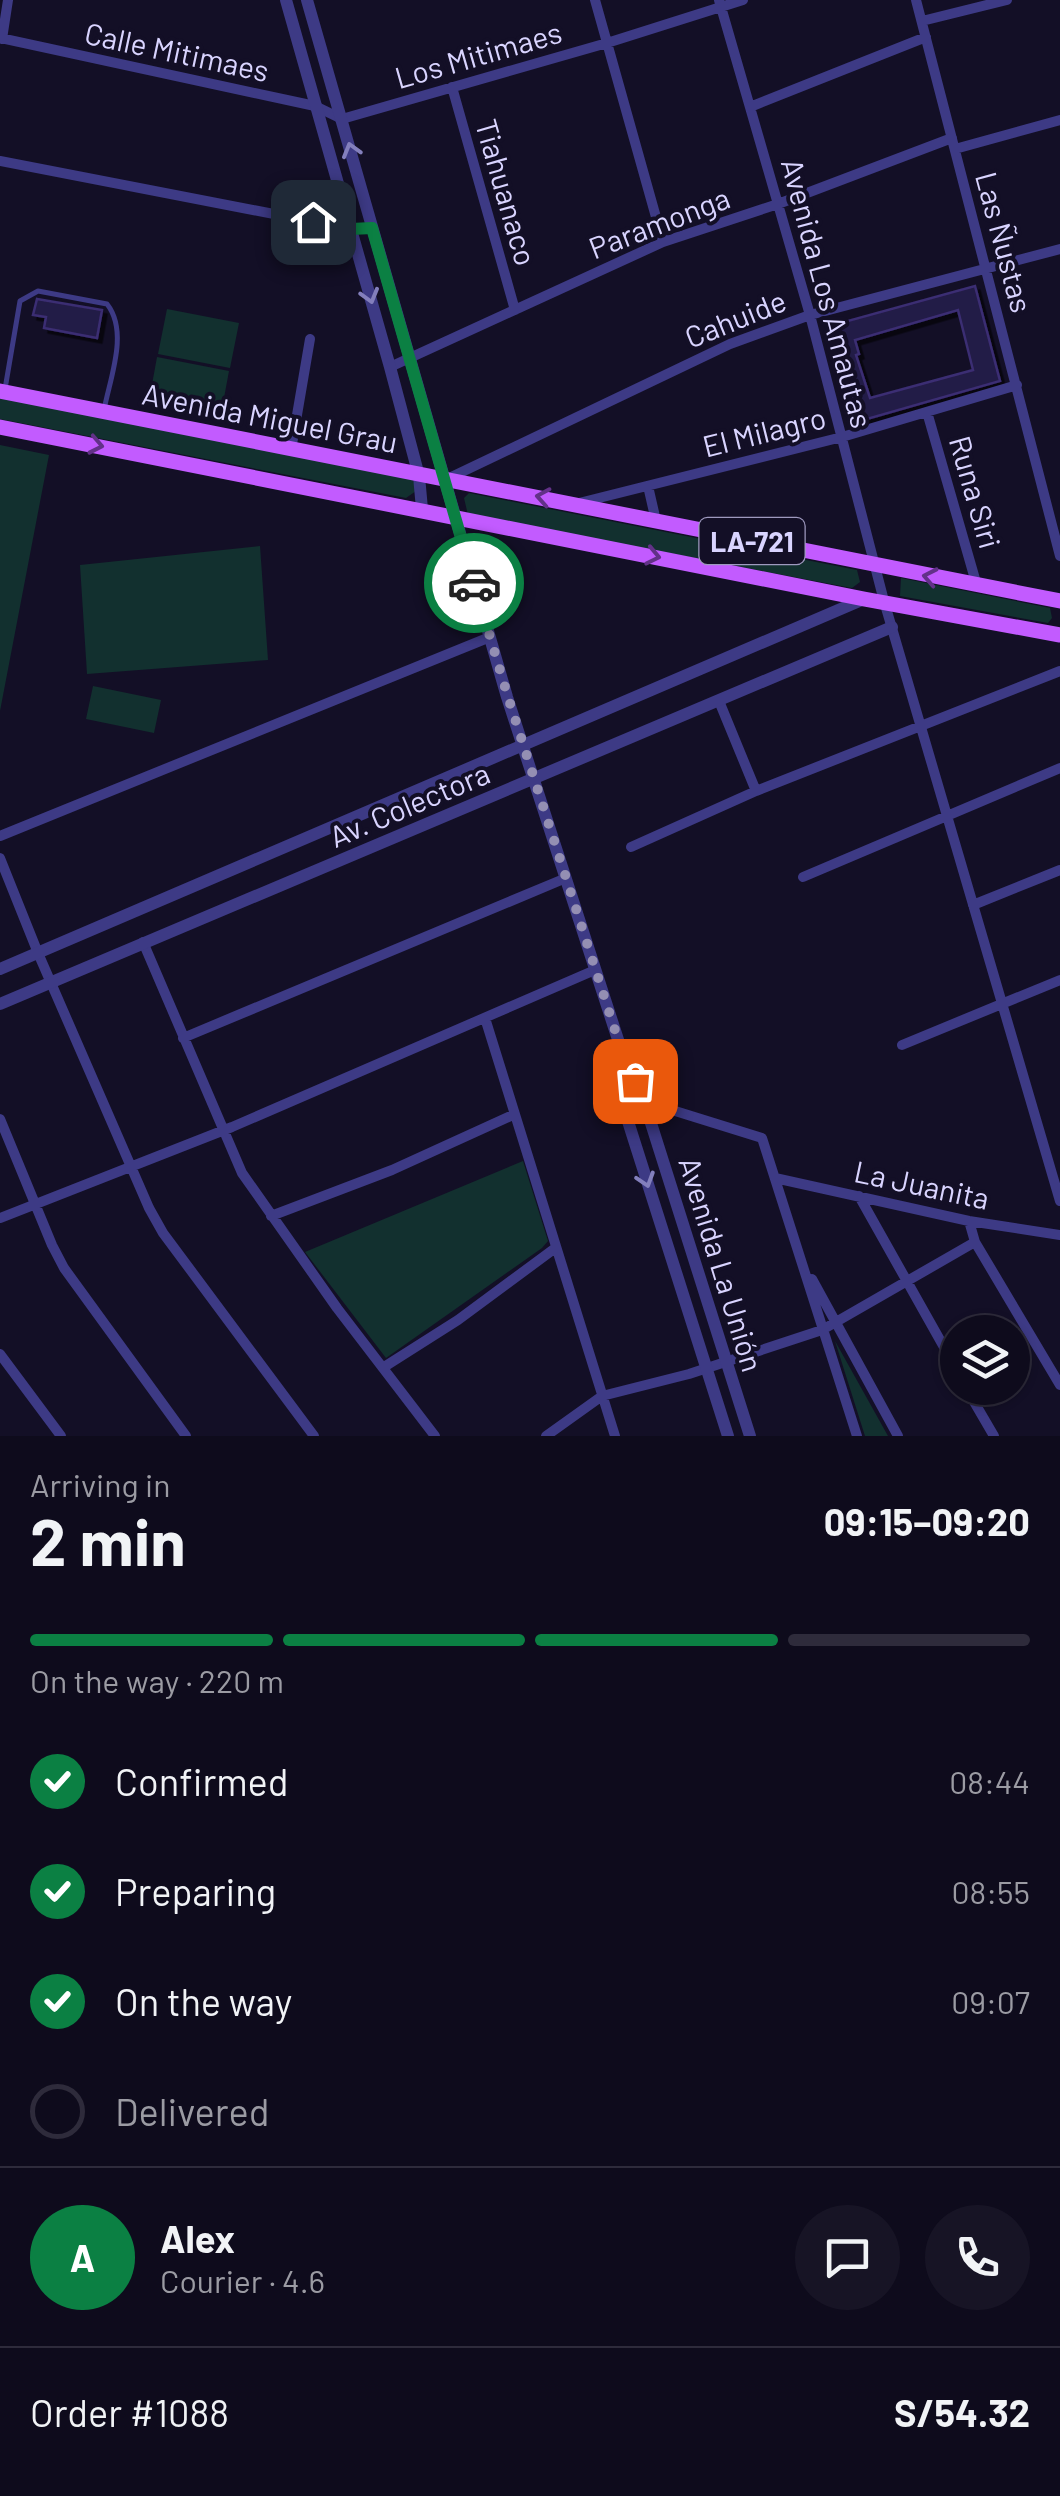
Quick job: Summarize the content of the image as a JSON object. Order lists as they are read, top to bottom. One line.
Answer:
{"streets":{"main road":["Avenida Miguel Grau","LA-721"],"street":["Calle Mitimaes","Los Mitimaes","Tiahuanaco","Paramonga","Las Ñustas","Avenida Los Amautas","Cahuide","El Milagro","Runa Siri","Av. Colectora","La Juanita","Avenida La Unión"]},"crossings":[["Calle Mitimaes","Los Mitimaes"],["Calle Mitimaes","Avenida La Unión"],["Los Mitimaes","Tiahuanaco"],["Los Mitimaes","Avenida Los Amautas"],["Los Mitimaes","Avenida La Unión"],["Tiahuanaco","Paramonga"],["Paramonga","Las Ñustas"],["Paramonga","Avenida Los Amautas"],["Paramonga","Avenida La Unión"],["Las Ñustas","Cahuide"],["Las Ñustas","El Milagro"],["Avenida Los Amautas","Cahuide"],["Avenida Los Amautas","Avenida Miguel Grau"],["Avenida Los Amautas","El Milagro"],["Avenida Los Amautas","Av. Colectora"],["Cahuide","Avenida Miguel Grau"],["Cahuide","Avenida La Unión"],["Avenida Miguel Grau","El Milagro"],["Avenida Miguel Grau","Runa Siri"],["Avenida Miguel Grau","Av. Colectora"],["Avenida Miguel Grau","Avenida La Unión"],["El Milagro","Runa Siri"],["Av. Colectora","Avenida La Unión"]],"page":{"heading":["2 min","Arriving in","09:15–09:20"],"panel":["Alex","Courier · 4.6","Order #1088","S/54.32"],"bar":"On the way · 220 m","list":[["Confirmed","08:44"],["Preparing","08:55"],["On the way","09:07"],"Delivered"],"round":"A"}}
